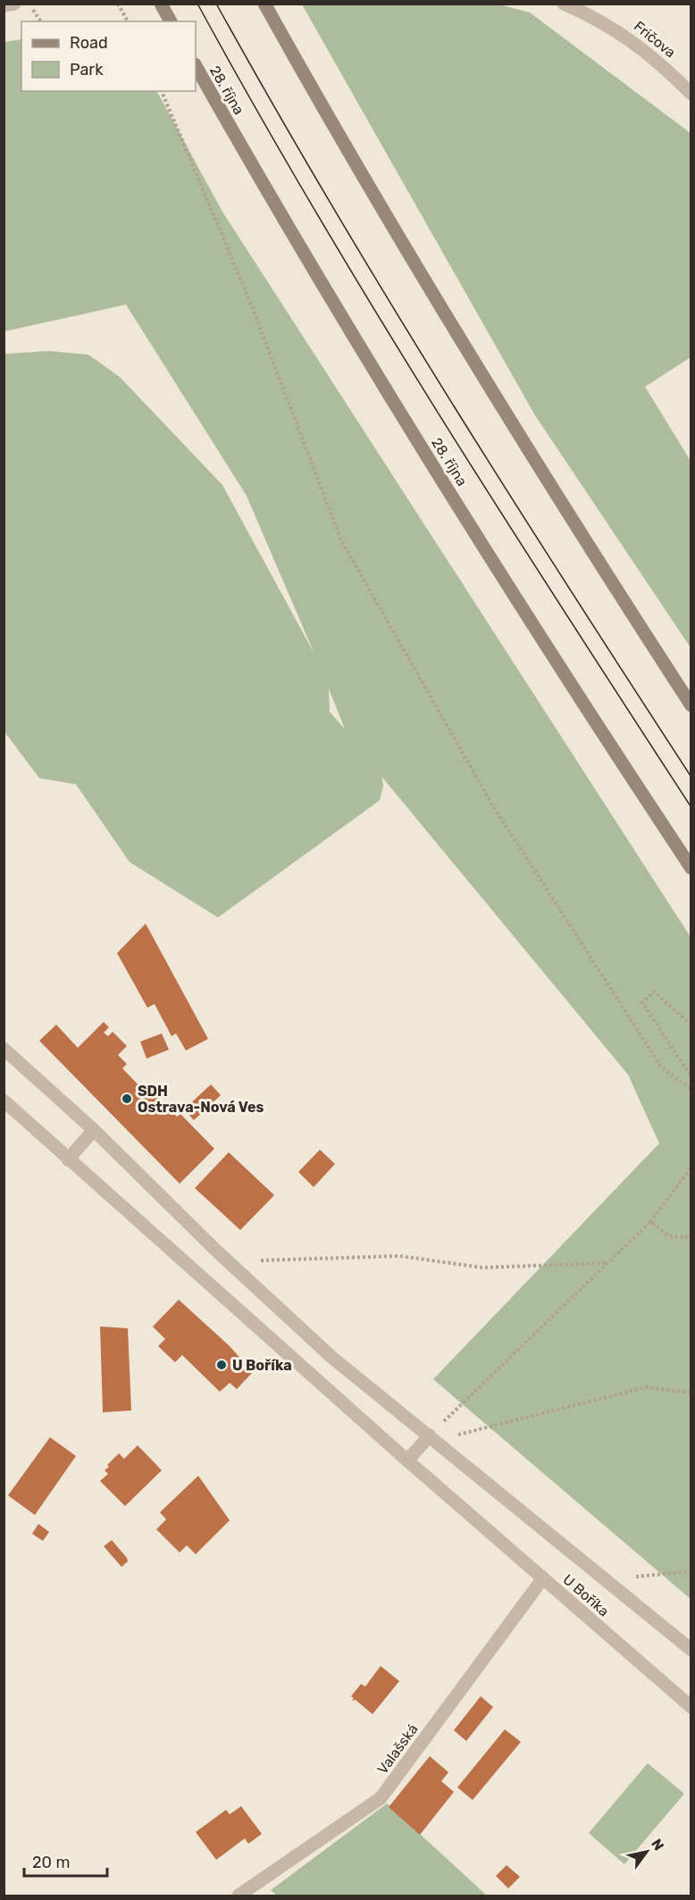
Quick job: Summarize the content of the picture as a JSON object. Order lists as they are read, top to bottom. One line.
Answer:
{"streets":{"main road":["28. října"],"street":["Fričova","U Boříka","Valašská"]},"crossings":[["U Boříka","Valašská"]],"places":["SDH Ostrava-Nová Ves","U Boříka"],"legend":["Road","Park"],"scale_bar":"20 m","north":"top right"}
